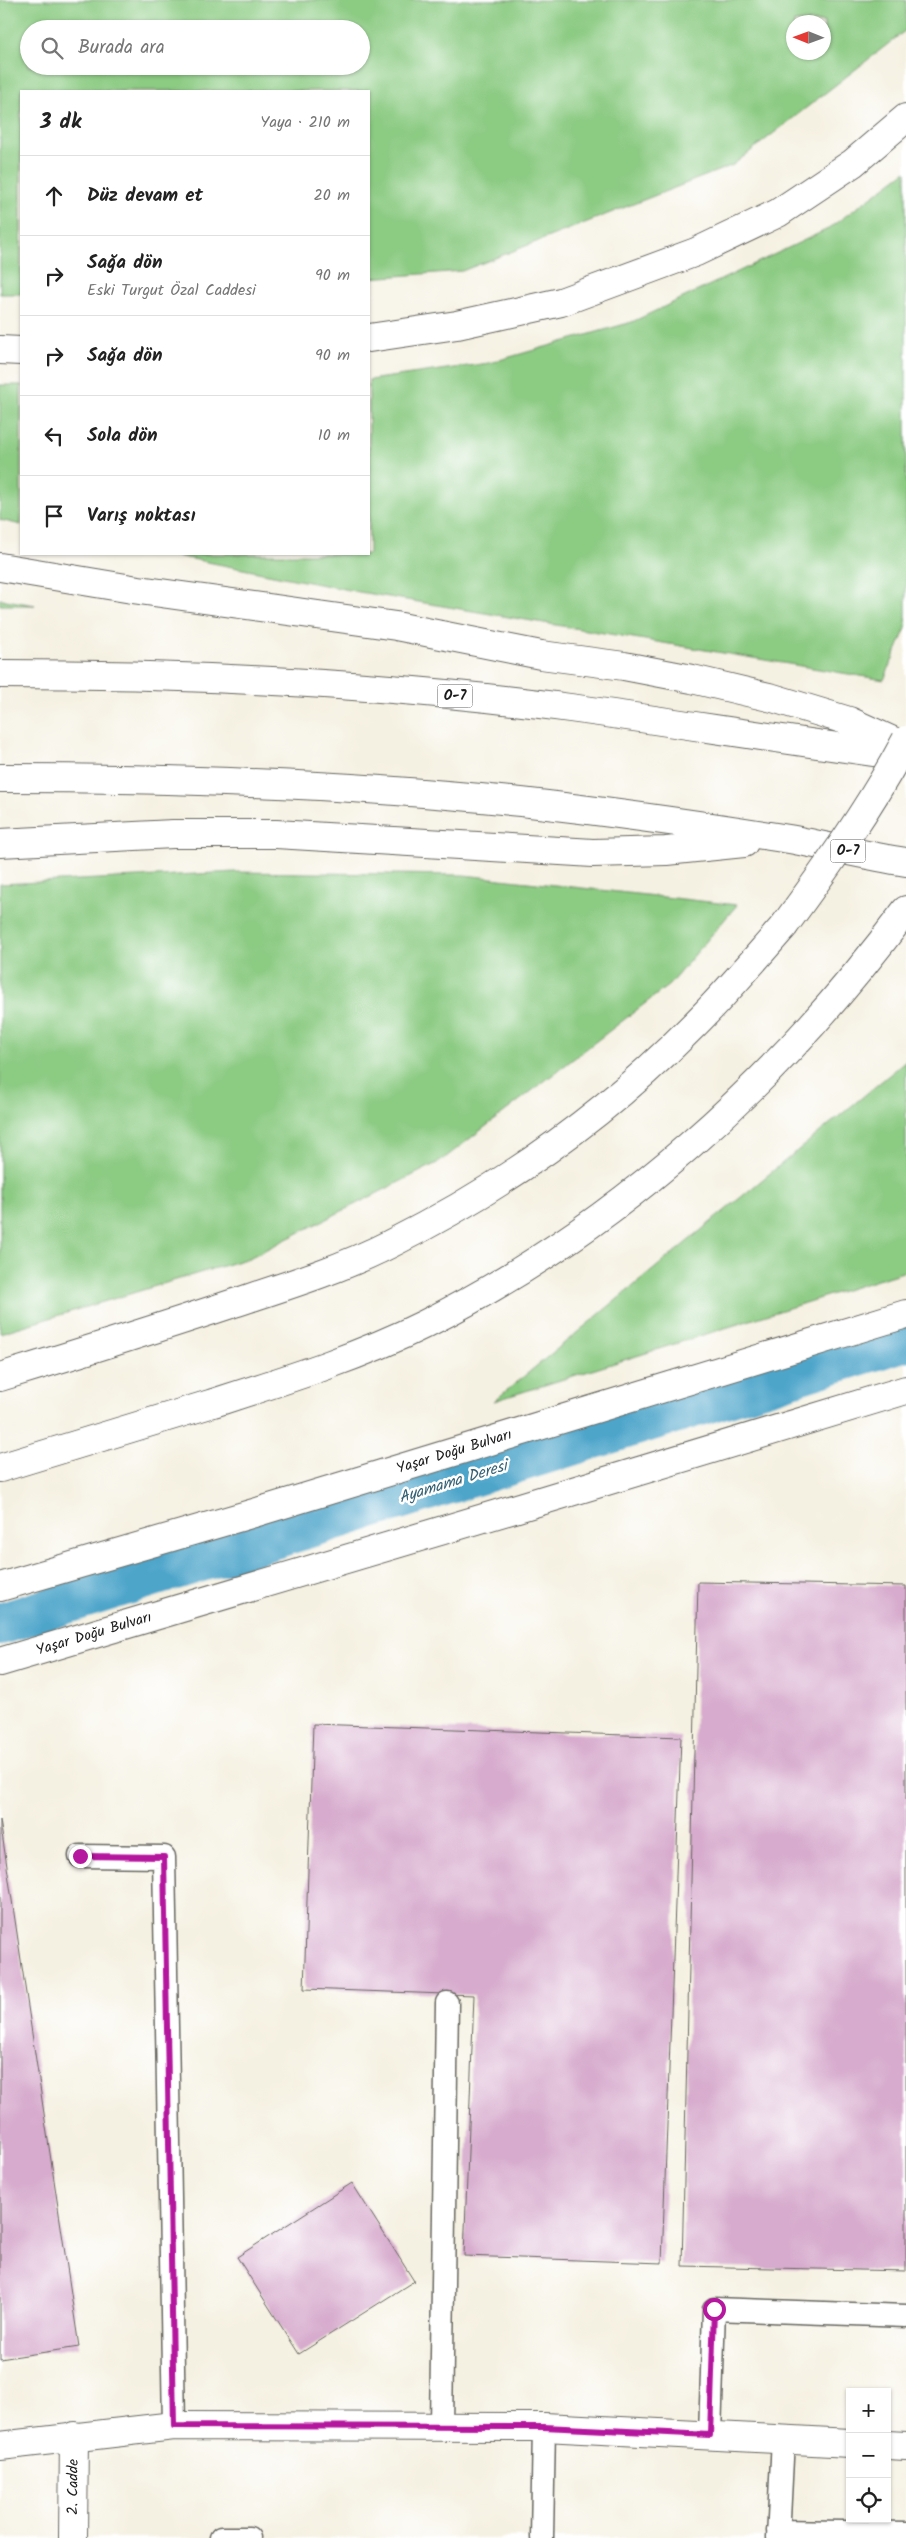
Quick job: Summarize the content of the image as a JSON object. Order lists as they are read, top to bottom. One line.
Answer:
{"streets":{"main road":["O-7","Yaşar Doğu Bulvarı","2. Cadde"]},"water":["Ayamama Deresi"],"north":"left","page":{"search":"Burada ara","heading":["3 dk","Yaya · 210 m"],"list":[["Düz devam et","20 m"],["Sağa dön","Eski Turgut Özal Caddesi","90 m"],["Sağa dön","90 m"],["Sola dön","10 m"],"Varış noktası"],"map_buttons":["+","−"]}}
